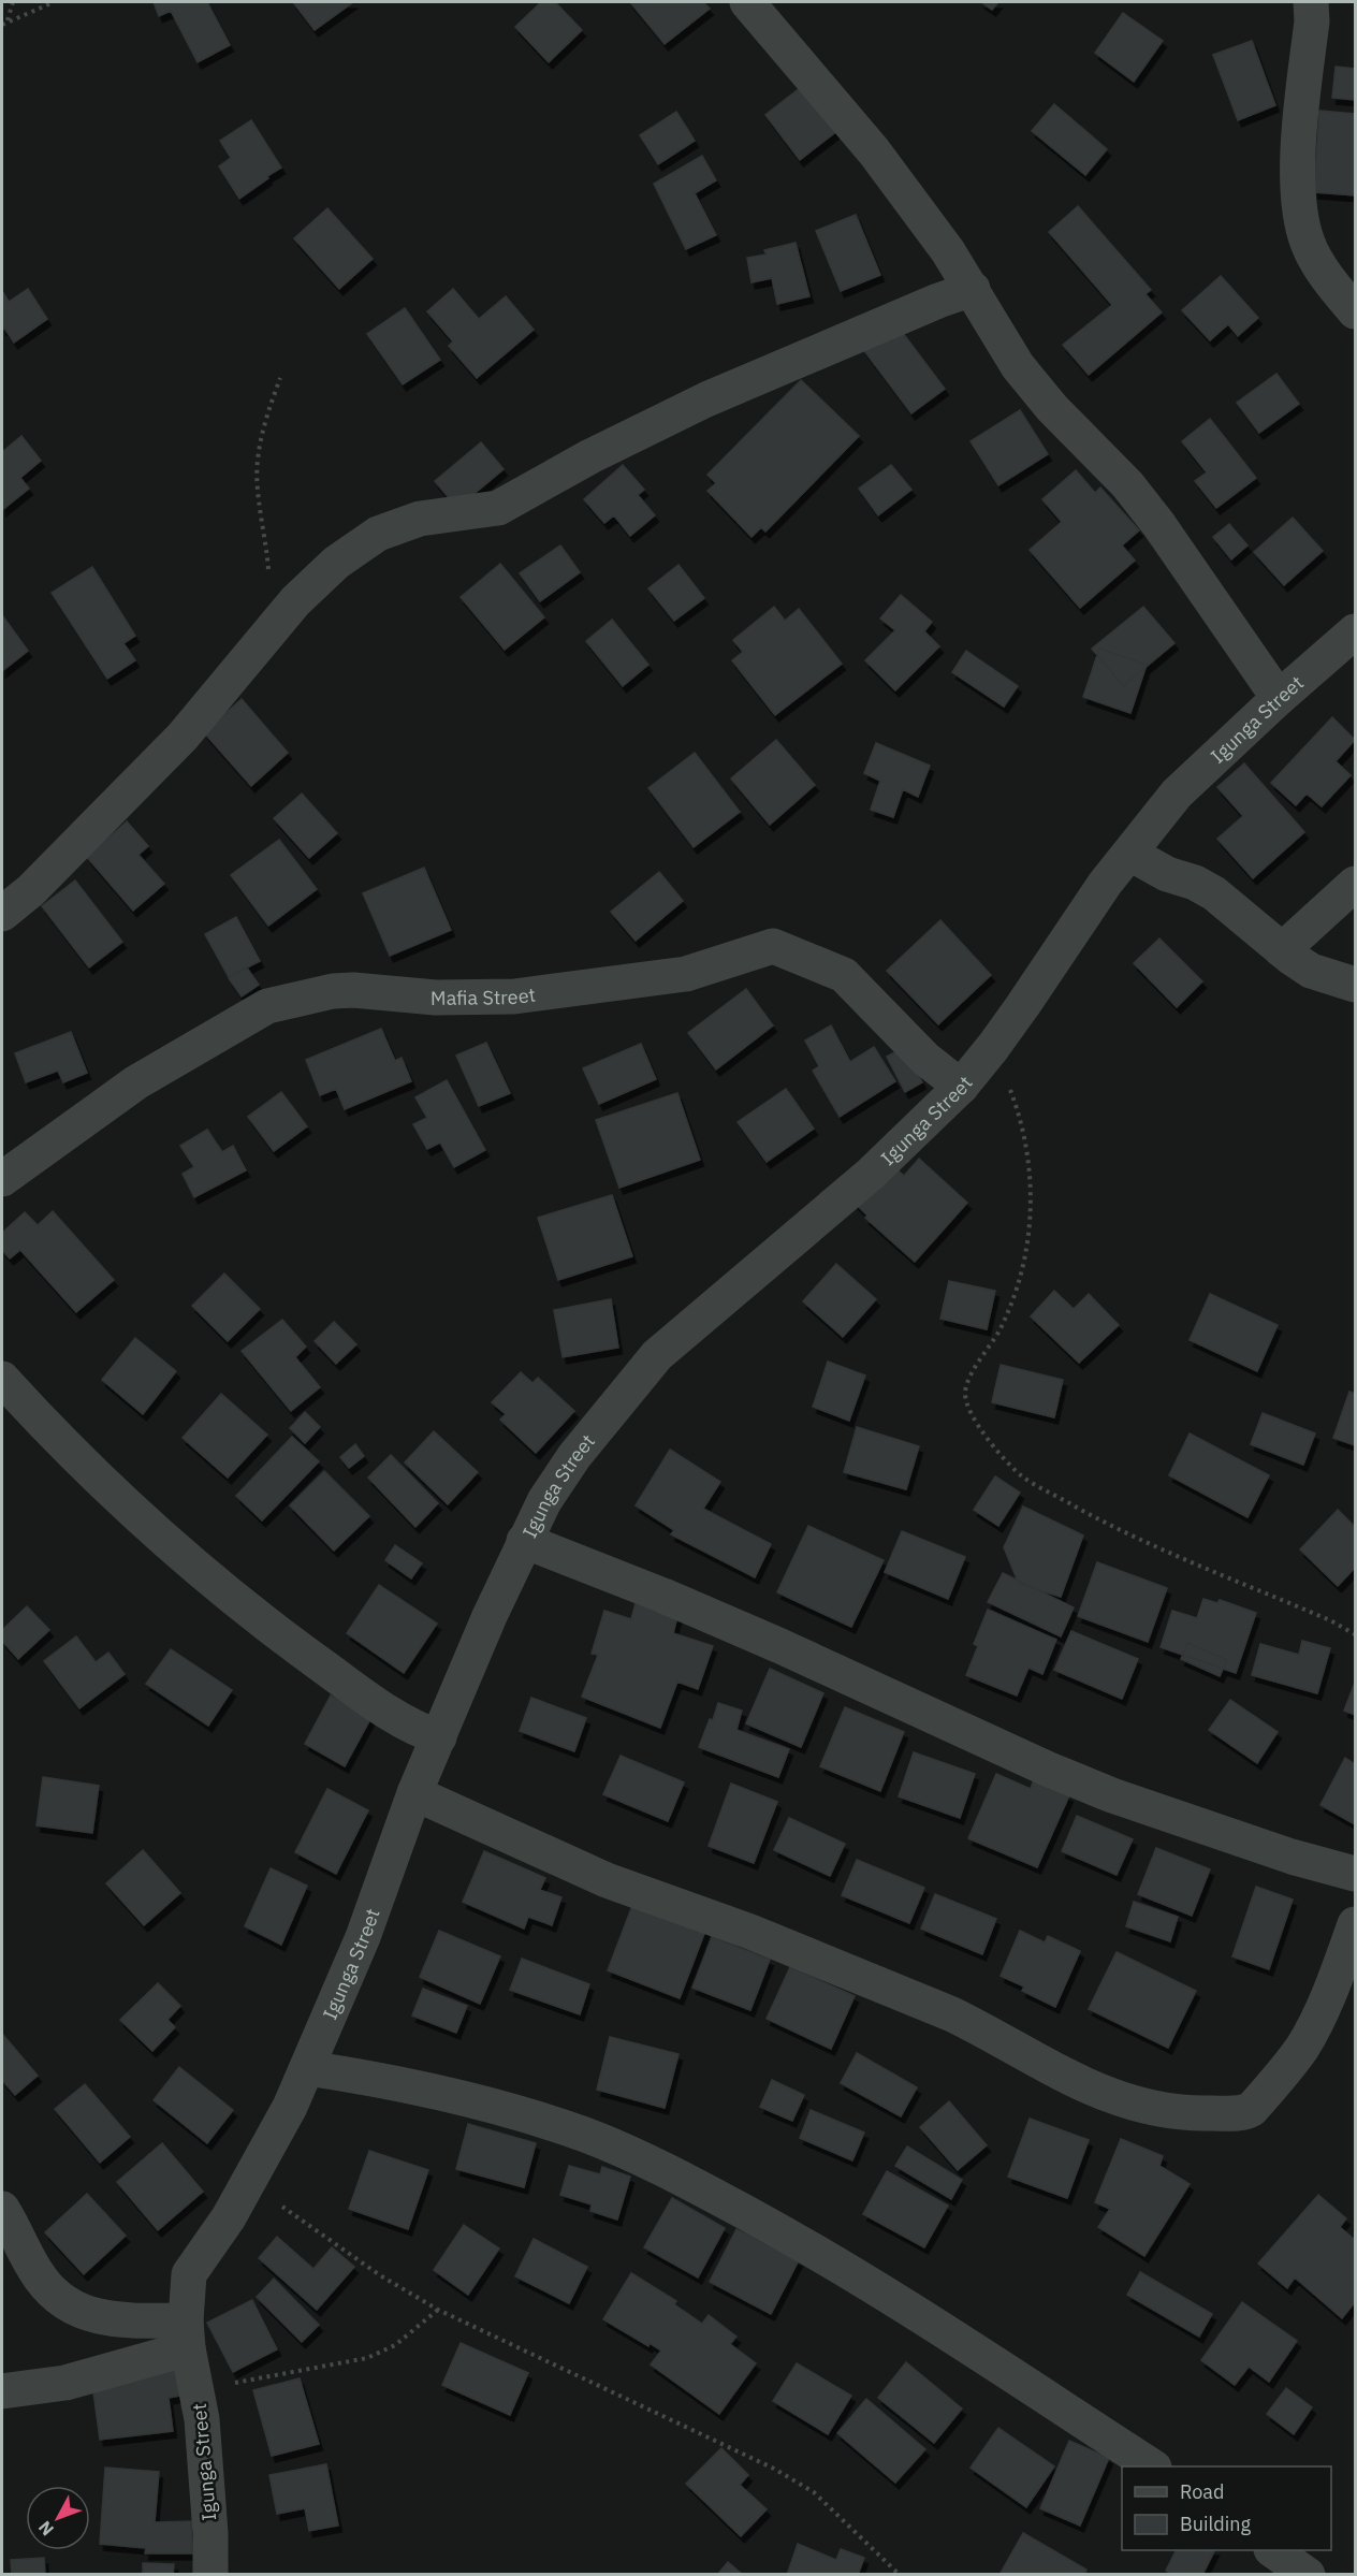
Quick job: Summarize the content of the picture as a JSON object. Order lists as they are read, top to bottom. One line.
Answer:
{"streets":{"street":["Igunga Street","Mafia Street"]},"crossings":[["Igunga Street","Mafia Street"]],"legend":["Road","Building"],"north":"bottom left"}
